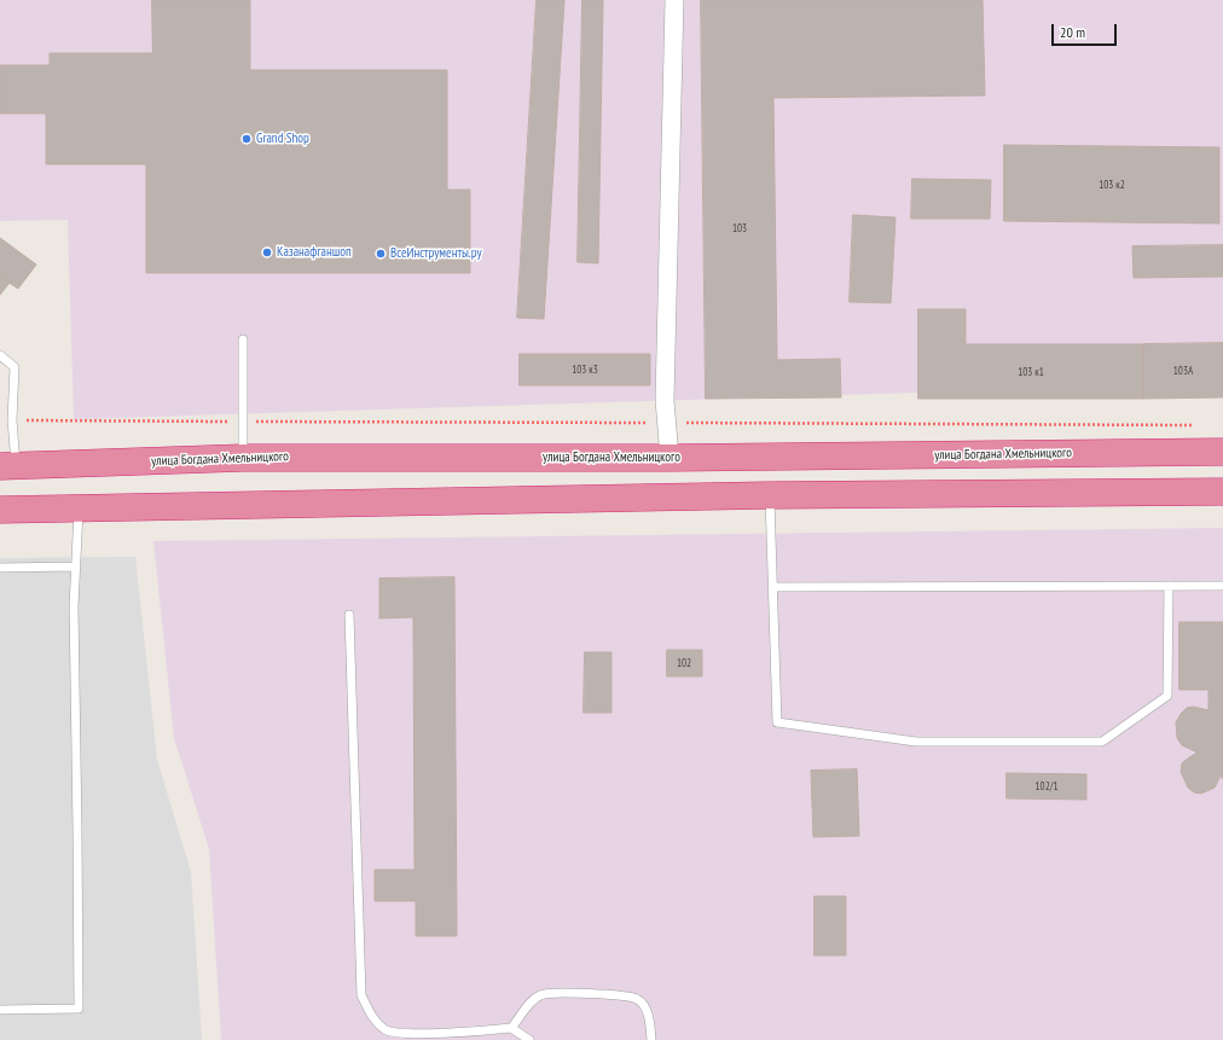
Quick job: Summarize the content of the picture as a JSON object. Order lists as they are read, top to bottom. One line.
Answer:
{"streets":{"highway":["улица Богдана Хмельницкого"]},"places":["Grand Shop","Казанафганшоп","ВсеИнструменты.ру"],"house_numbers":["103 к2","103","103 к3","103А","103 к1","102","102/1"],"scale_bar":"20 m"}
